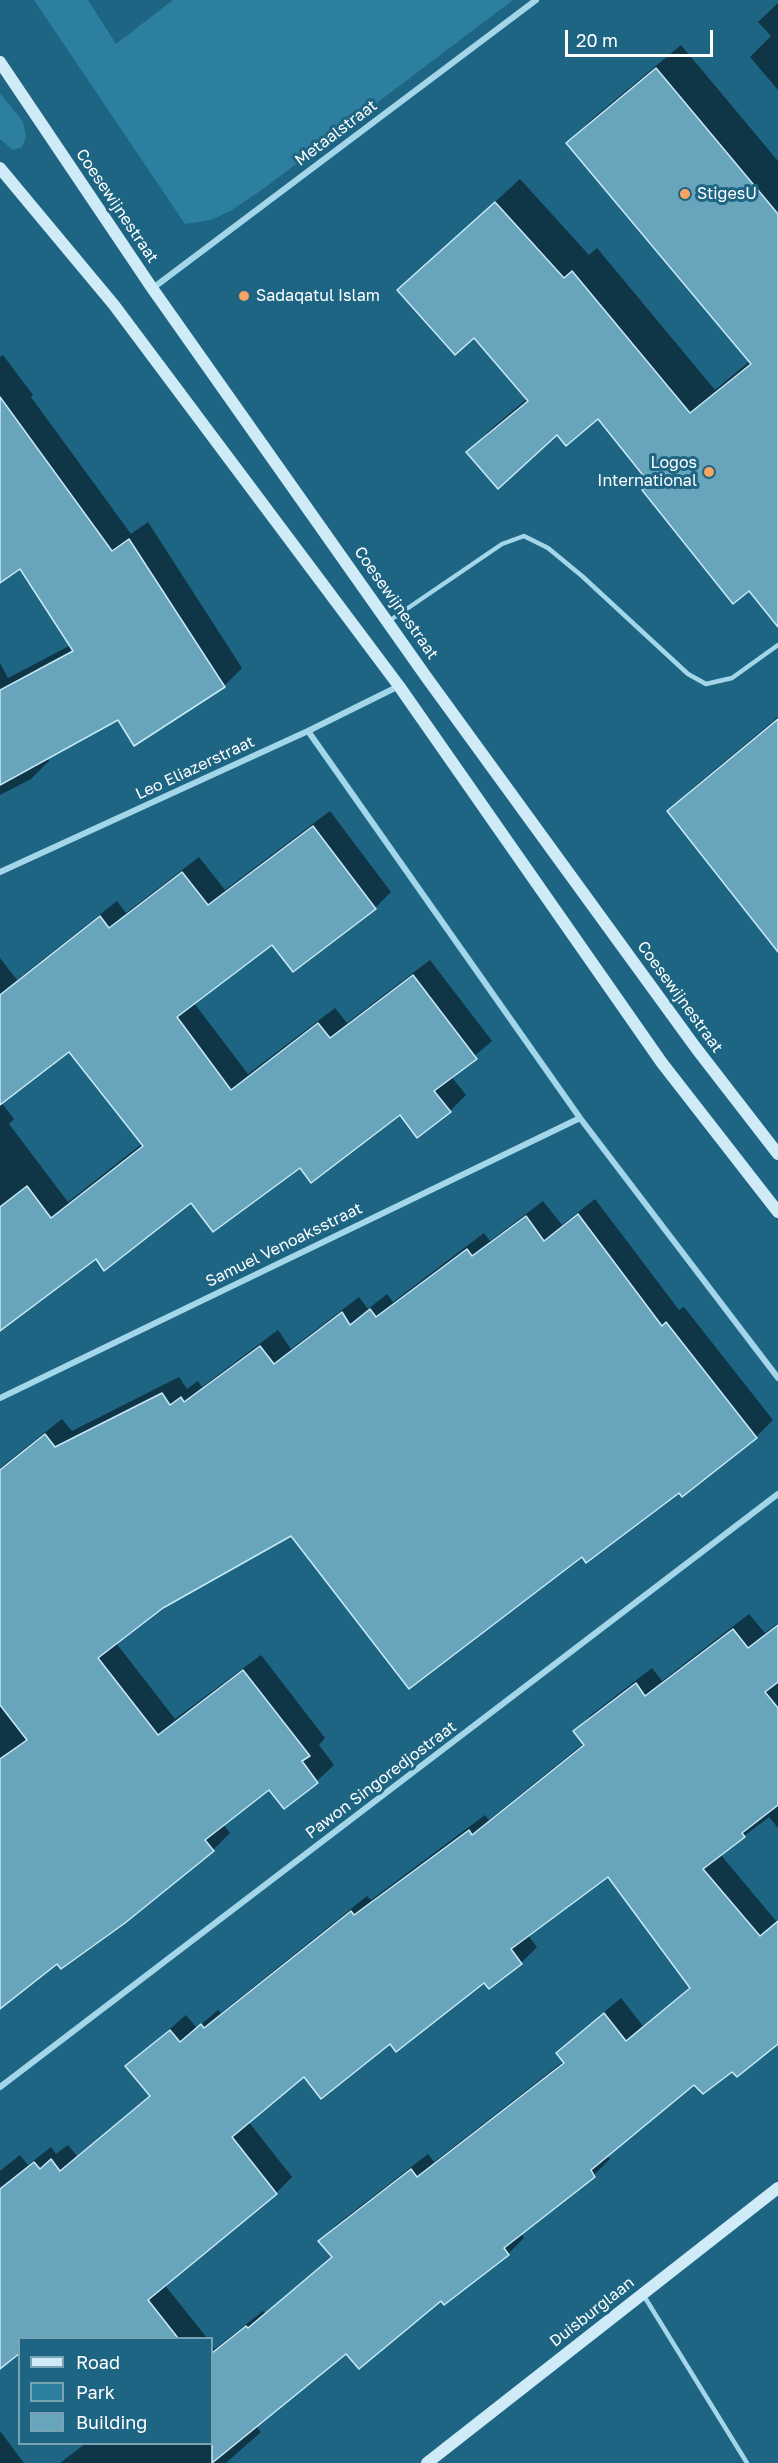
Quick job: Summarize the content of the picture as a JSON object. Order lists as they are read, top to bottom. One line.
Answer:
{"streets":{"main road":["Coesewijnestraat","Duisburglaan"],"street":["Metaalstraat","Leo Eliazerstraat","Samuel Venoaksstraat","Pawon Singoredjostraat"]},"crossings":[["Metaalstraat","Coesewijnestraat"]],"places":["StigesU","Sadaqatul Islam","Logos International"],"legend":["Road","Park","Building"],"scale_bar":"20 m"}
